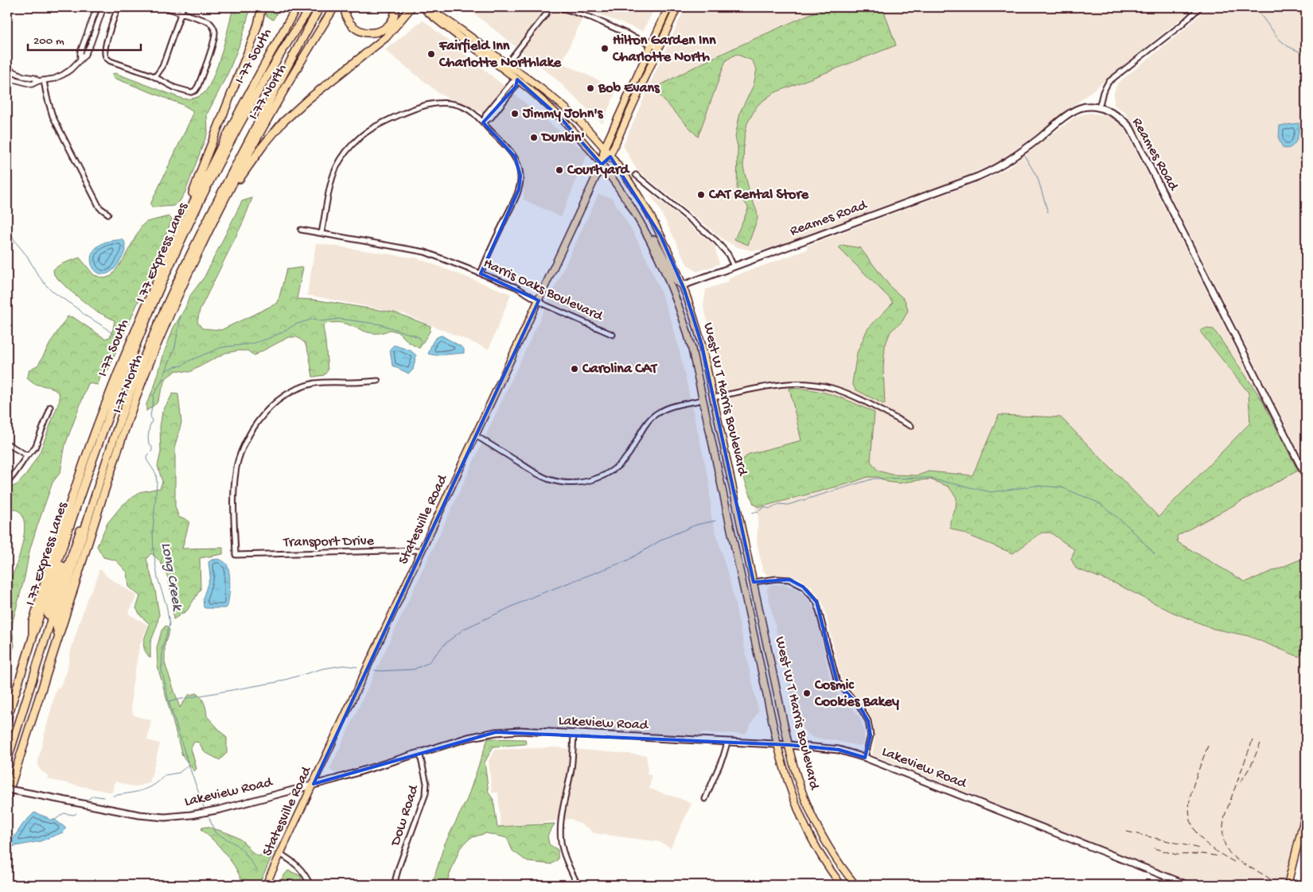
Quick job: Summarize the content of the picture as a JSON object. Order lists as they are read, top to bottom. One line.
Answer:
{"streets":{"highway":["I-77 South","I-77 North","I 77 Express Lanes"],"main road":["Reames Road","West W T Harris Boulevard","Statesville Road","Lakeview Road"],"street":["Harris Oaks Boulevard","Transport Drive","Dow Road"]},"crossings":[["I-77 South","I 77 Express Lanes"],["I-77 North","I 77 Express Lanes"],["Reames Road","West W T Harris Boulevard"],["Harris Oaks Boulevard","Statesville Road"],["West W T Harris Boulevard","Statesville Road"],["West W T Harris Boulevard","Lakeview Road"],["Statesville Road","Transport Drive"],["Statesville Road","Lakeview Road"],["Lakeview Road","Dow Road"]],"water":["Long Creek"],"places":["Hilton Garden Inn Charlotte North","Fairfield Inn Charlotte Northlake","Bob Evans","Jimmy John's","Dunkin'","Courtyard","CAT Rental Store","Carolina CAT","Cosmic Cookies Bakey"],"scale_bar":"200 m"}
